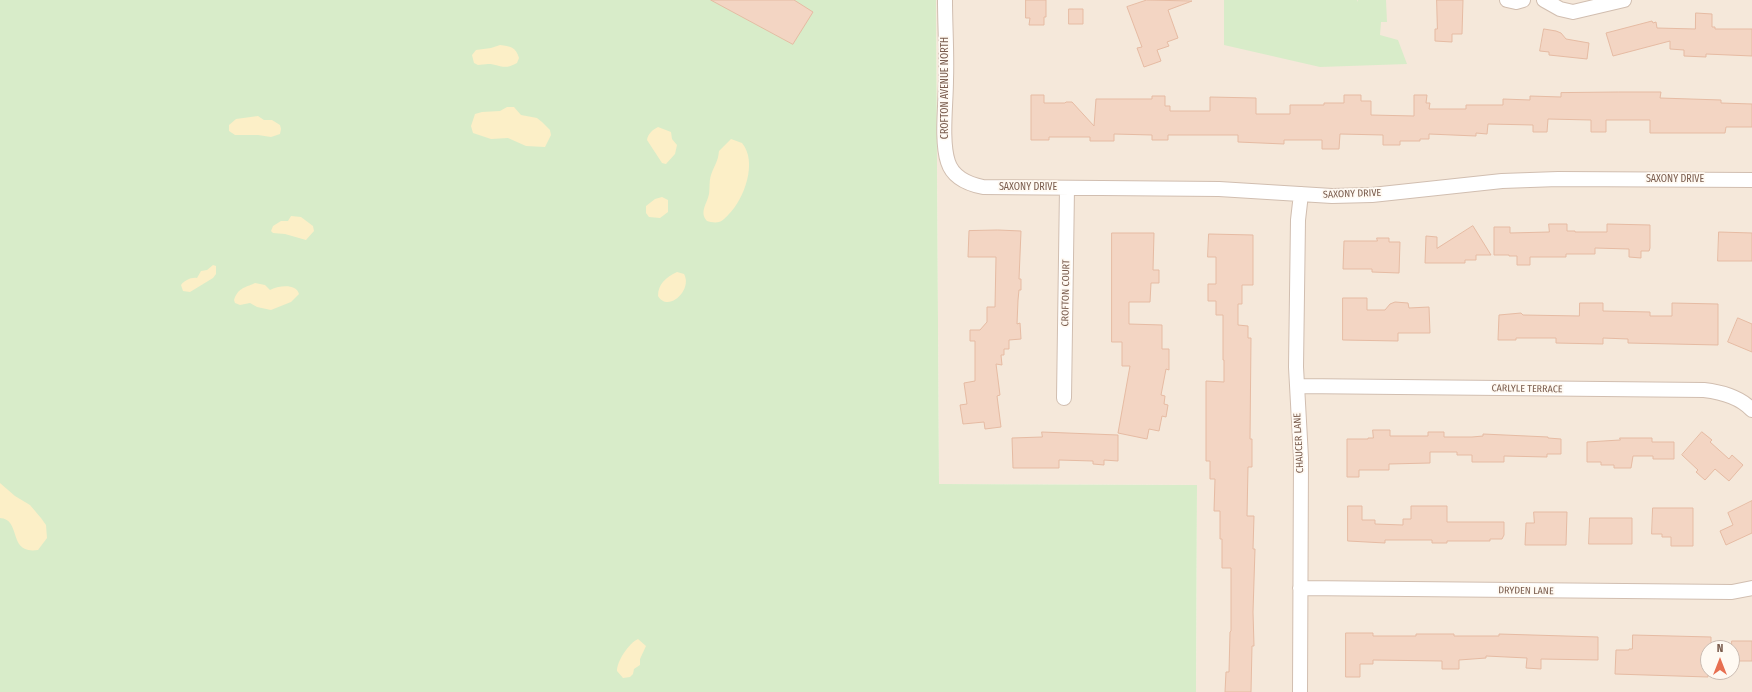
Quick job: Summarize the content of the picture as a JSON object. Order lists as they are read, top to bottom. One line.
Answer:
{"streets":{"street":["CROFTON AVENUE NORTH","SAXONY DRIVE","CROFTON COURT","CARLYLE TERRACE","CHAUCER LANE","DRYDEN LANE"]},"crossings":[["CROFTON AVENUE NORTH","SAXONY DRIVE"],["SAXONY DRIVE","CROFTON COURT"],["SAXONY DRIVE","CHAUCER LANE"],["CARLYLE TERRACE","CHAUCER LANE"],["CHAUCER LANE","DRYDEN LANE"]],"north":"top"}
